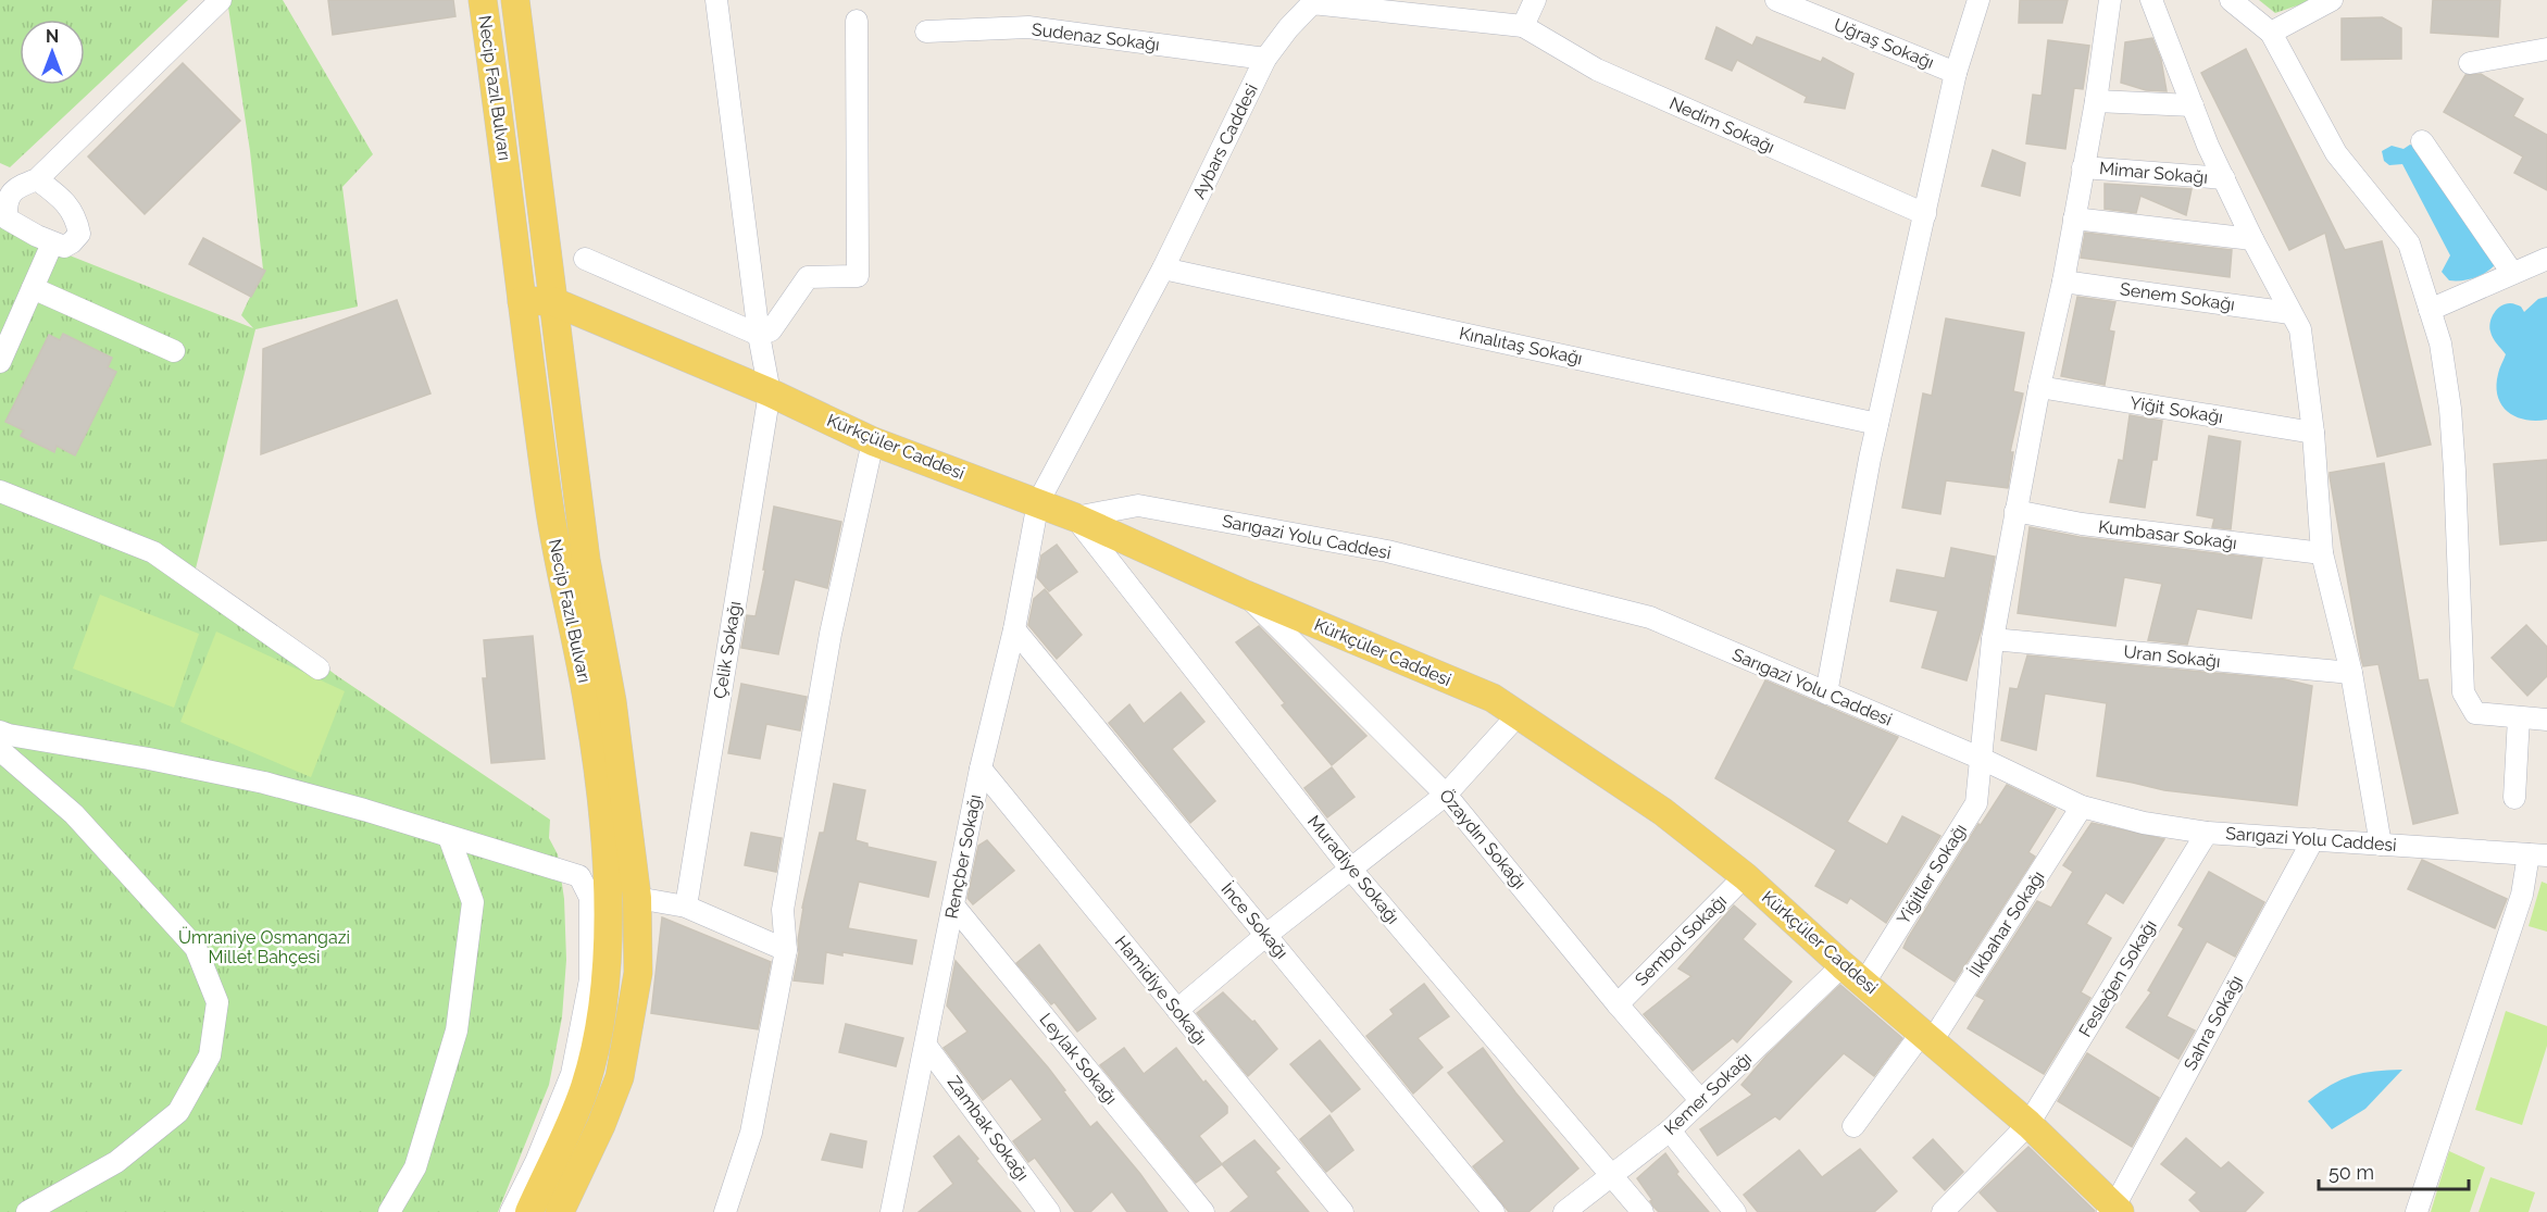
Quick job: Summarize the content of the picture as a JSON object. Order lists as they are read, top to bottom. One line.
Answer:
{"streets":{"main road":["Necip Fazıl Bulvarı","Kürkçüler Caddesi"],"street":["Sudenaz Sokağı","Uğraş Sokağı","Nedim Sokağı","Aybars Caddesi","Mimar Sokağı","Senem Sokağı","Kınalıtaş Sokağı","Yiğit Sokağı","Kumbasar Sokağı","Sarıgazi Yolu Caddesi","Çelik Sokağı","Uran Sokağı","Özaydın Sokağı","Rençber Sokağı","Muradiye Sokağı","Yiğitler Sokağı","İnce Sokağı","İlkbahar Sokağı","Sembol Sokağı","Fesleğen Sokağı","Hamidiye Sokağı","Sahra Sokağı","Leylak Sokağı","Kemer Sokağı","Zambak Sokağı"]},"crossings":[["Sudenaz Sokağı","Aybars Caddesi"],["Necip Fazıl Bulvarı","Kürkçüler Caddesi"],["Nedim Sokağı","Aybars Caddesi"],["Aybars Caddesi","Kınalıtaş Sokağı"],["Aybars Caddesi","Kürkçüler Caddesi"],["Aybars Caddesi","Rençber Sokağı"],["Mimar Sokağı","Yiğitler Sokağı"],["Senem Sokağı","Yiğitler Sokağı"],["Yiğit Sokağı","Yiğitler Sokağı"],["Kürkçüler Caddesi","Sarıgazi Yolu Caddesi"],["Kürkçüler Caddesi","Çelik Sokağı"],["Kürkçüler Caddesi","Özaydın Sokağı"],["Kürkçüler Caddesi","Rençber Sokağı"],["Kürkçüler Caddesi","Muradiye Sokağı"],["Kürkçüler Caddesi","Yiğitler Sokağı"],["Kürkçüler Caddesi","İlkbahar Sokağı"],["Kürkçüler Caddesi","Sembol Sokağı"],["Kürkçüler Caddesi","Fesleğen Sokağı"],["Kürkçüler Caddesi","Sahra Sokağı"],["Kürkçüler Caddesi","Kemer Sokağı"],["Kumbasar Sokağı","Yiğitler Sokağı"],["Sarıgazi Yolu Caddesi","Muradiye Sokağı"],["Sarıgazi Yolu Caddesi","Yiğitler Sokağı"],["Sarıgazi Yolu Caddesi","İlkbahar Sokağı"],["Sarıgazi Yolu Caddesi","Fesleğen Sokağı"],["Sarıgazi Yolu Caddesi","Sahra Sokağı"],["Uran Sokağı","Yiğitler Sokağı"],["Özaydın Sokağı","Sembol Sokağı"],["Özaydın Sokağı","Kemer Sokağı"],["Rençber Sokağı","İnce Sokağı"],["Rençber Sokağı","Hamidiye Sokağı"],["Rençber Sokağı","Leylak Sokağı"],["Rençber Sokağı","Zambak Sokağı"],["Muradiye Sokağı","Kemer Sokağı"]],"parks":["Ümraniye Osmangazi Millet Bahçesi"],"scale_bar":"50 m","north":"top"}
